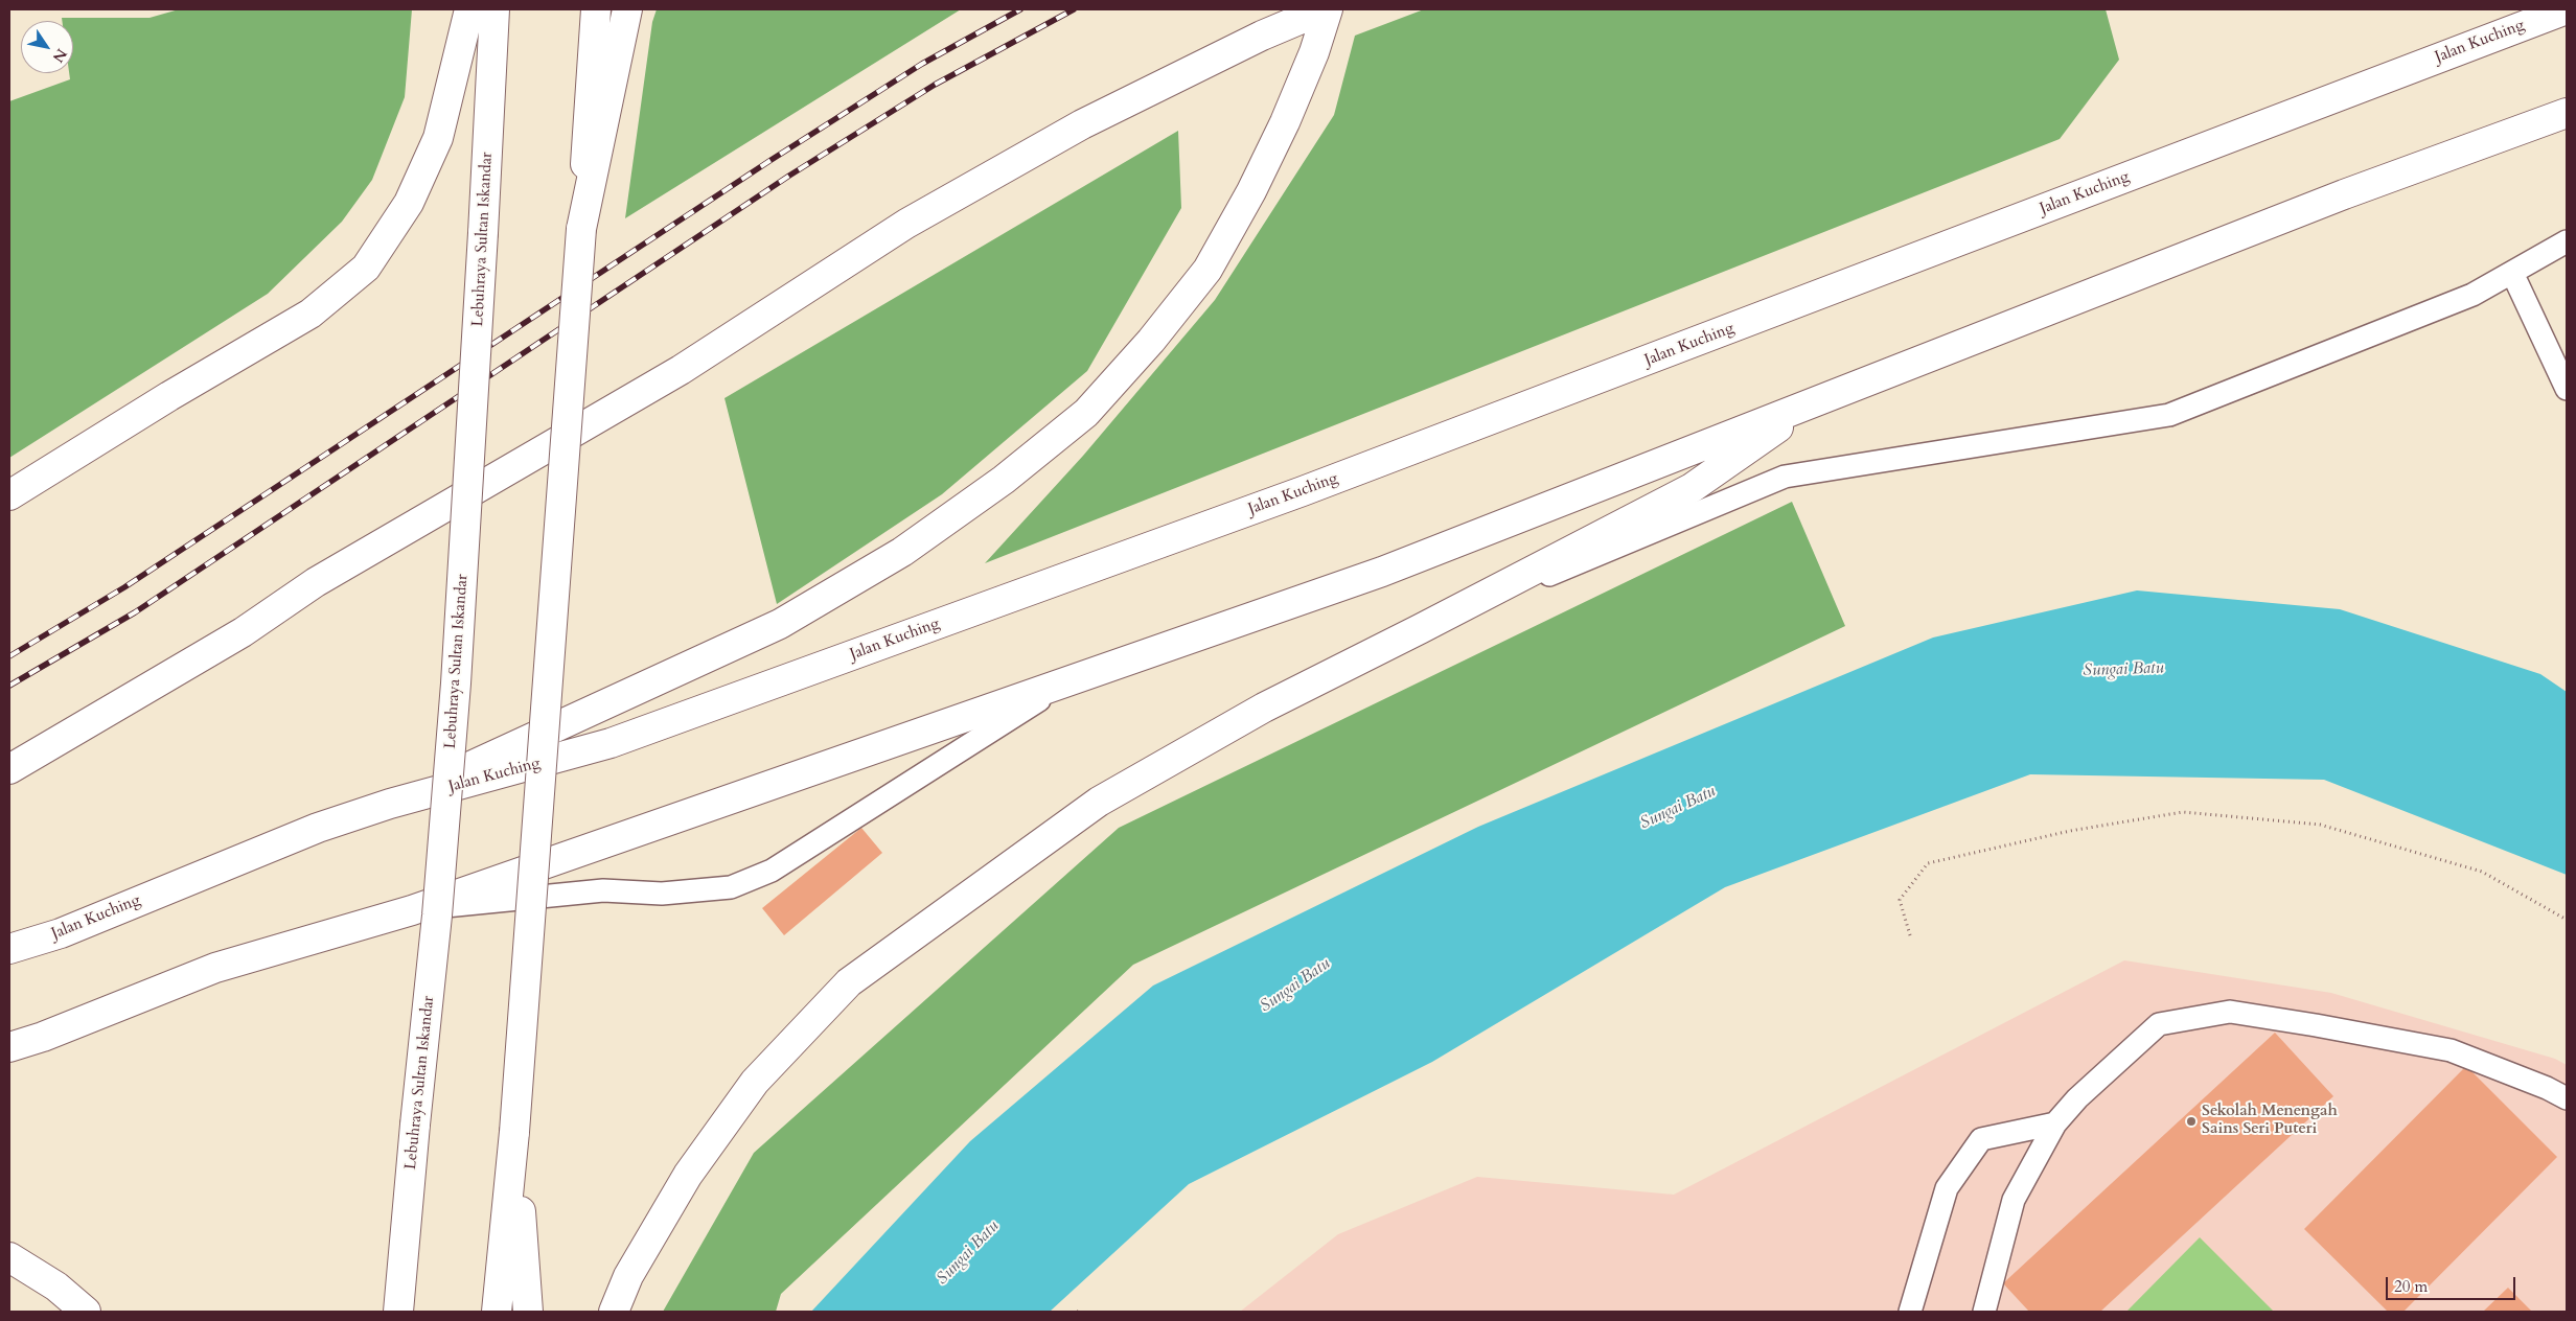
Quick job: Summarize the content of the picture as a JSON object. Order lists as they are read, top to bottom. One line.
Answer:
{"streets":{"main road":["Jalan Kuching","Lebuhraya Sultan Iskandar"]},"water":["Sungai Batu"],"places":["Sekolah Menengah Sains Seri Puteri"],"scale_bar":"20 m","north":"bottom right"}
